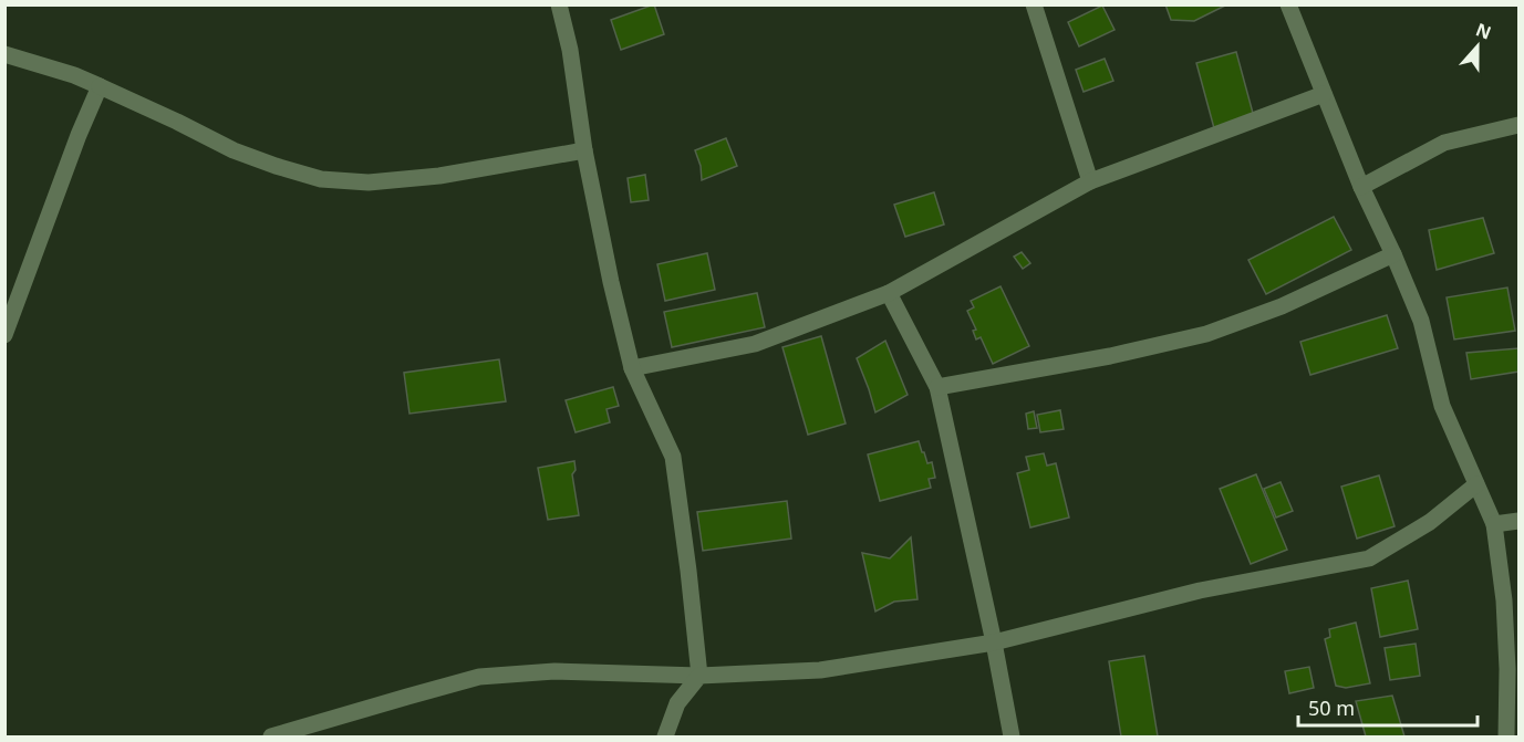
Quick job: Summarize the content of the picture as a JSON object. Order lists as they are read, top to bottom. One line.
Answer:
{"scale_bar":"50 m","north":"top"}
